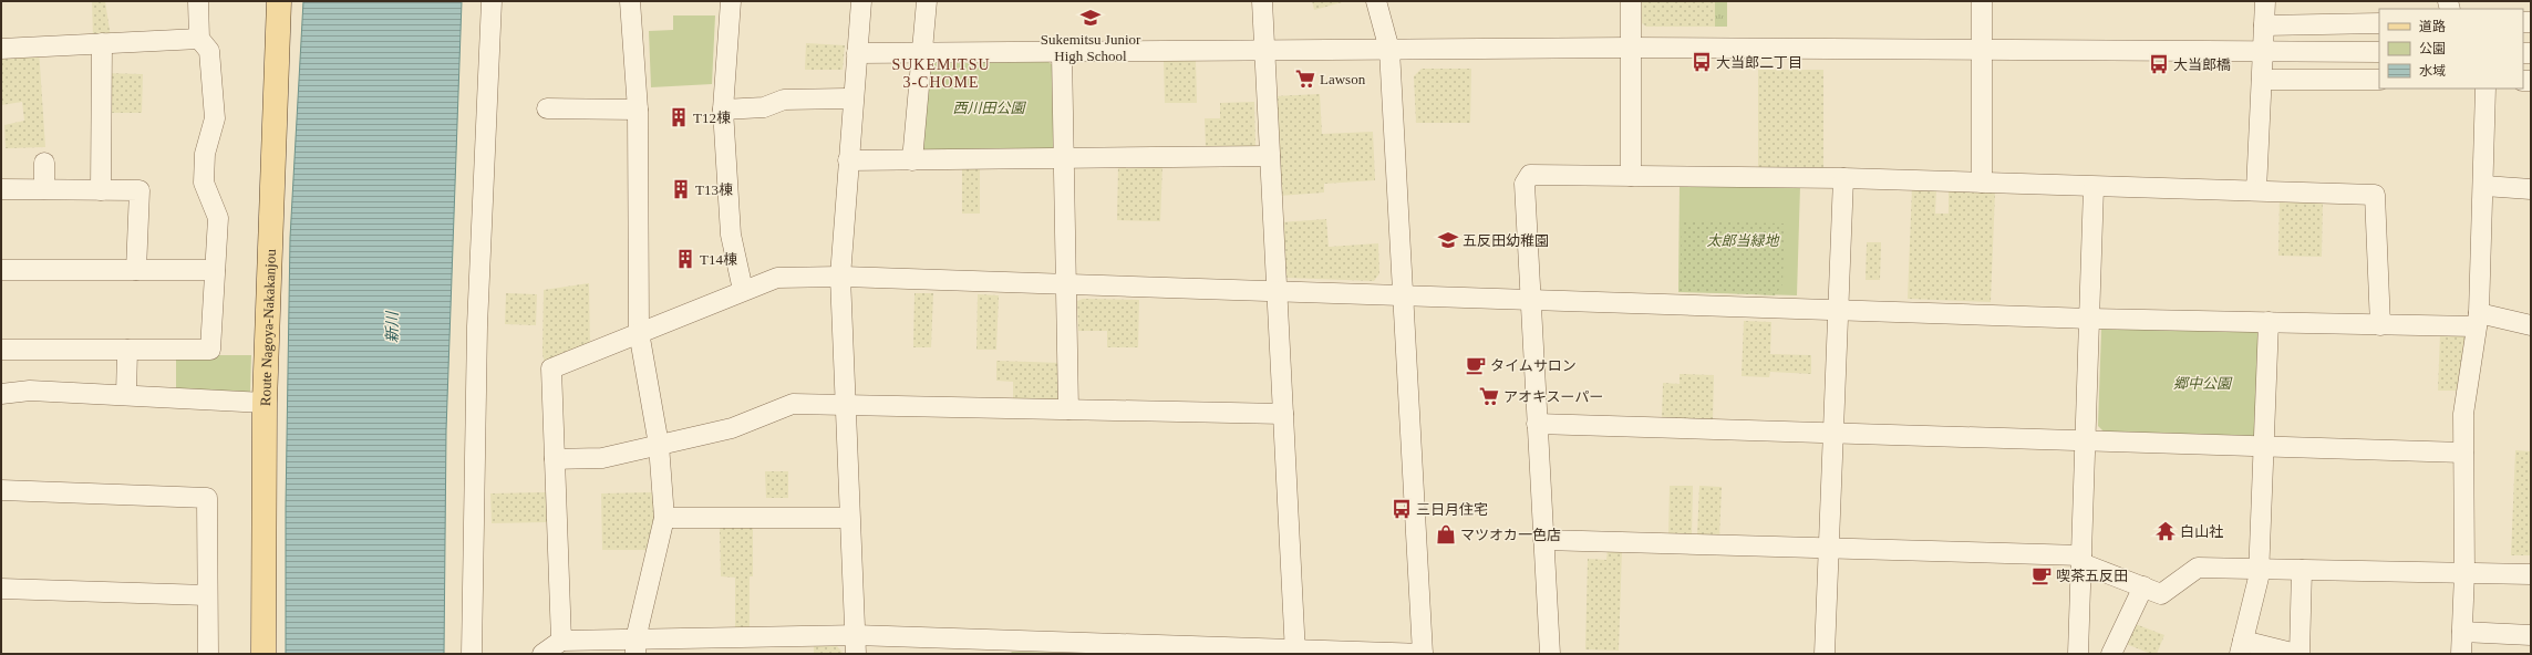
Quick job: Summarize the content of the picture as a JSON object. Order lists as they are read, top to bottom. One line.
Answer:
{"streets":{"main road":["Route Nagoya-Nakakanjou"]},"districts":["SUKEMITSU 3-CHOME"],"water":["新川"],"parks":["西川田公園","太郎当緑地","郷中公園"],"places":{"school or university":["Sukemitsu Junior High School","五反田幼稚園"],"bus stop":["大当郎二丁目","大当郎橋","三日月住宅"],"supermarket":["Lawson","アオキスーパー"],"building":["T12棟","T13棟","T14棟"],"cafe":["タイムサロン","喫茶五反田"],"temple":["白山社"],"shop":["マツオカ一色店"]},"legend":["道路","公園","水域"]}
